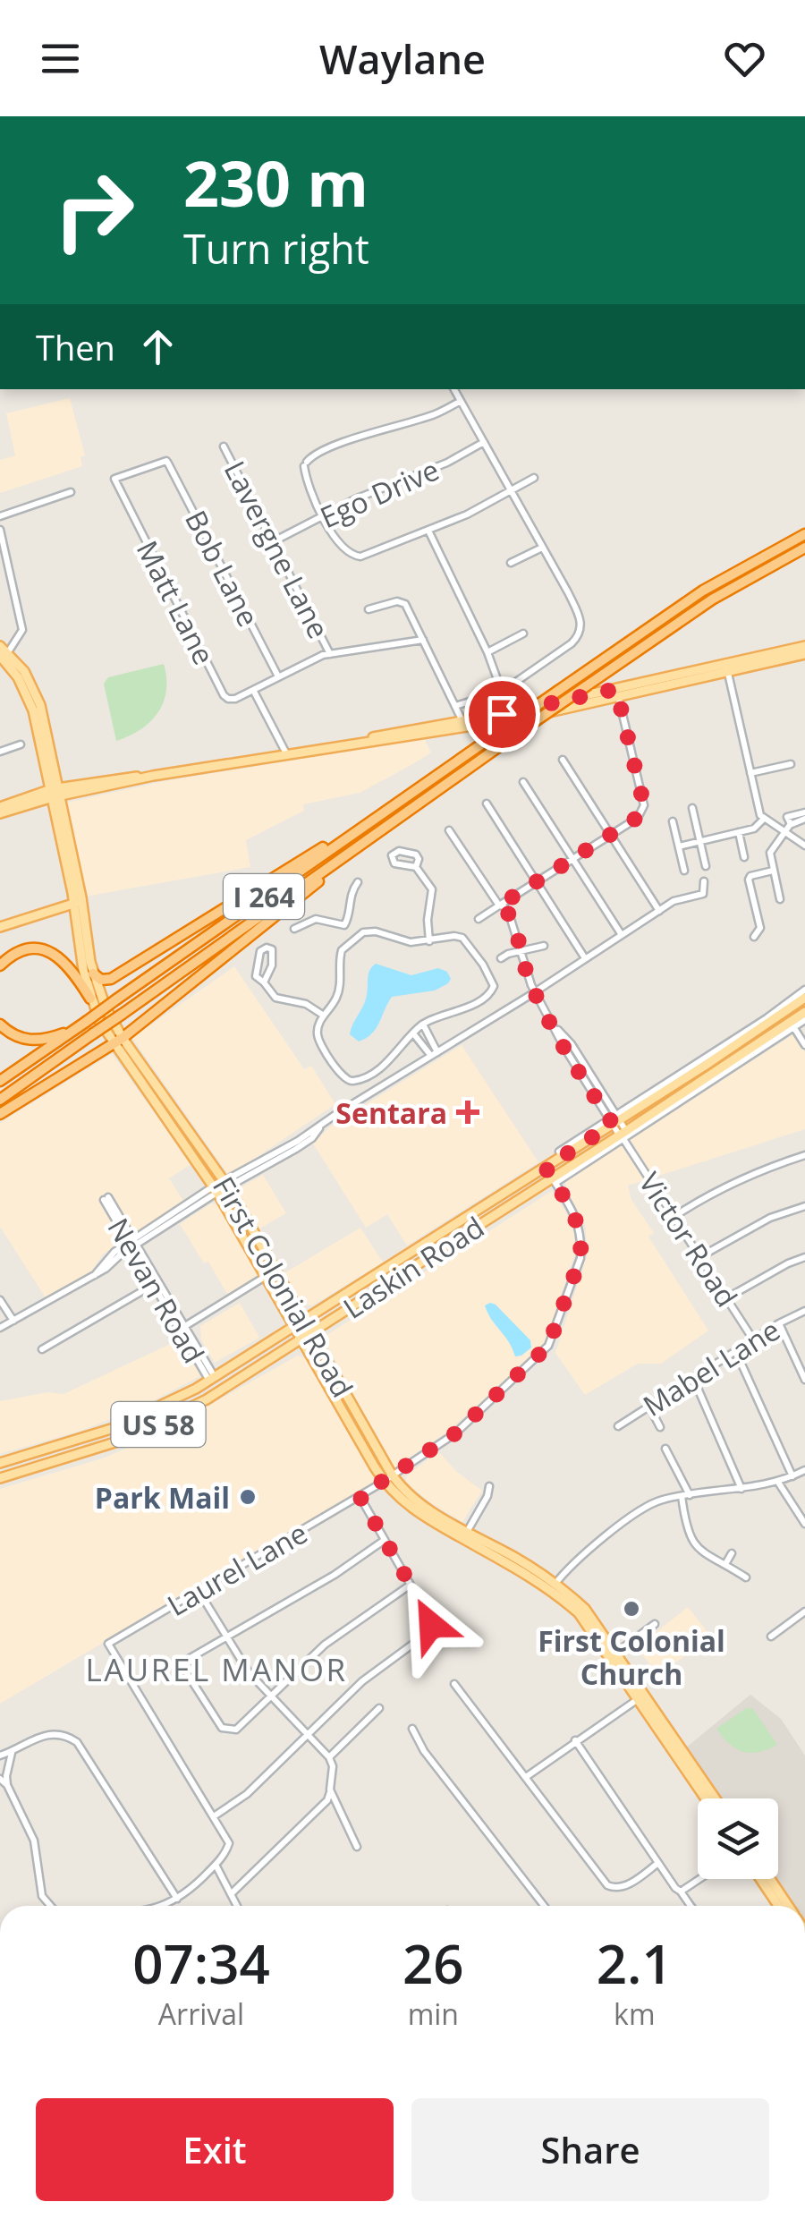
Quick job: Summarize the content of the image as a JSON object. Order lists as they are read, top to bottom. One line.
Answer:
{"streets":{"highway":["I 264"],"main road":["Laskin Road","First Colonial Road","US 58"],"street":["Ego Drive","Lavergne Lane","Bob Lane","Matt Lane","Victor Road","Nevan Road","Mabel Lane","Laurel Lane"]},"crossings":[["Ego Drive","Lavergne Lane"],["Bob Lane","Matt Lane"],["Victor Road","Laskin Road"],["Victor Road","Mabel Lane"],["Laskin Road","First Colonial Road"],["Laskin Road","Nevan Road"],["Laskin Road","Laurel Lane"],["First Colonial Road","Laurel Lane"]],"districts":["LAUREL MANOR"],"places":{"health":["Sentara"],"other":["Park Mail","First Colonial Church"]},"page":{"header":"Waylane","turn":["230 m","Turn right"],"then":"Then","eta":["07:34","Arrival","26","min","2.1","km"],"buttons":["Exit","Share"]}}
